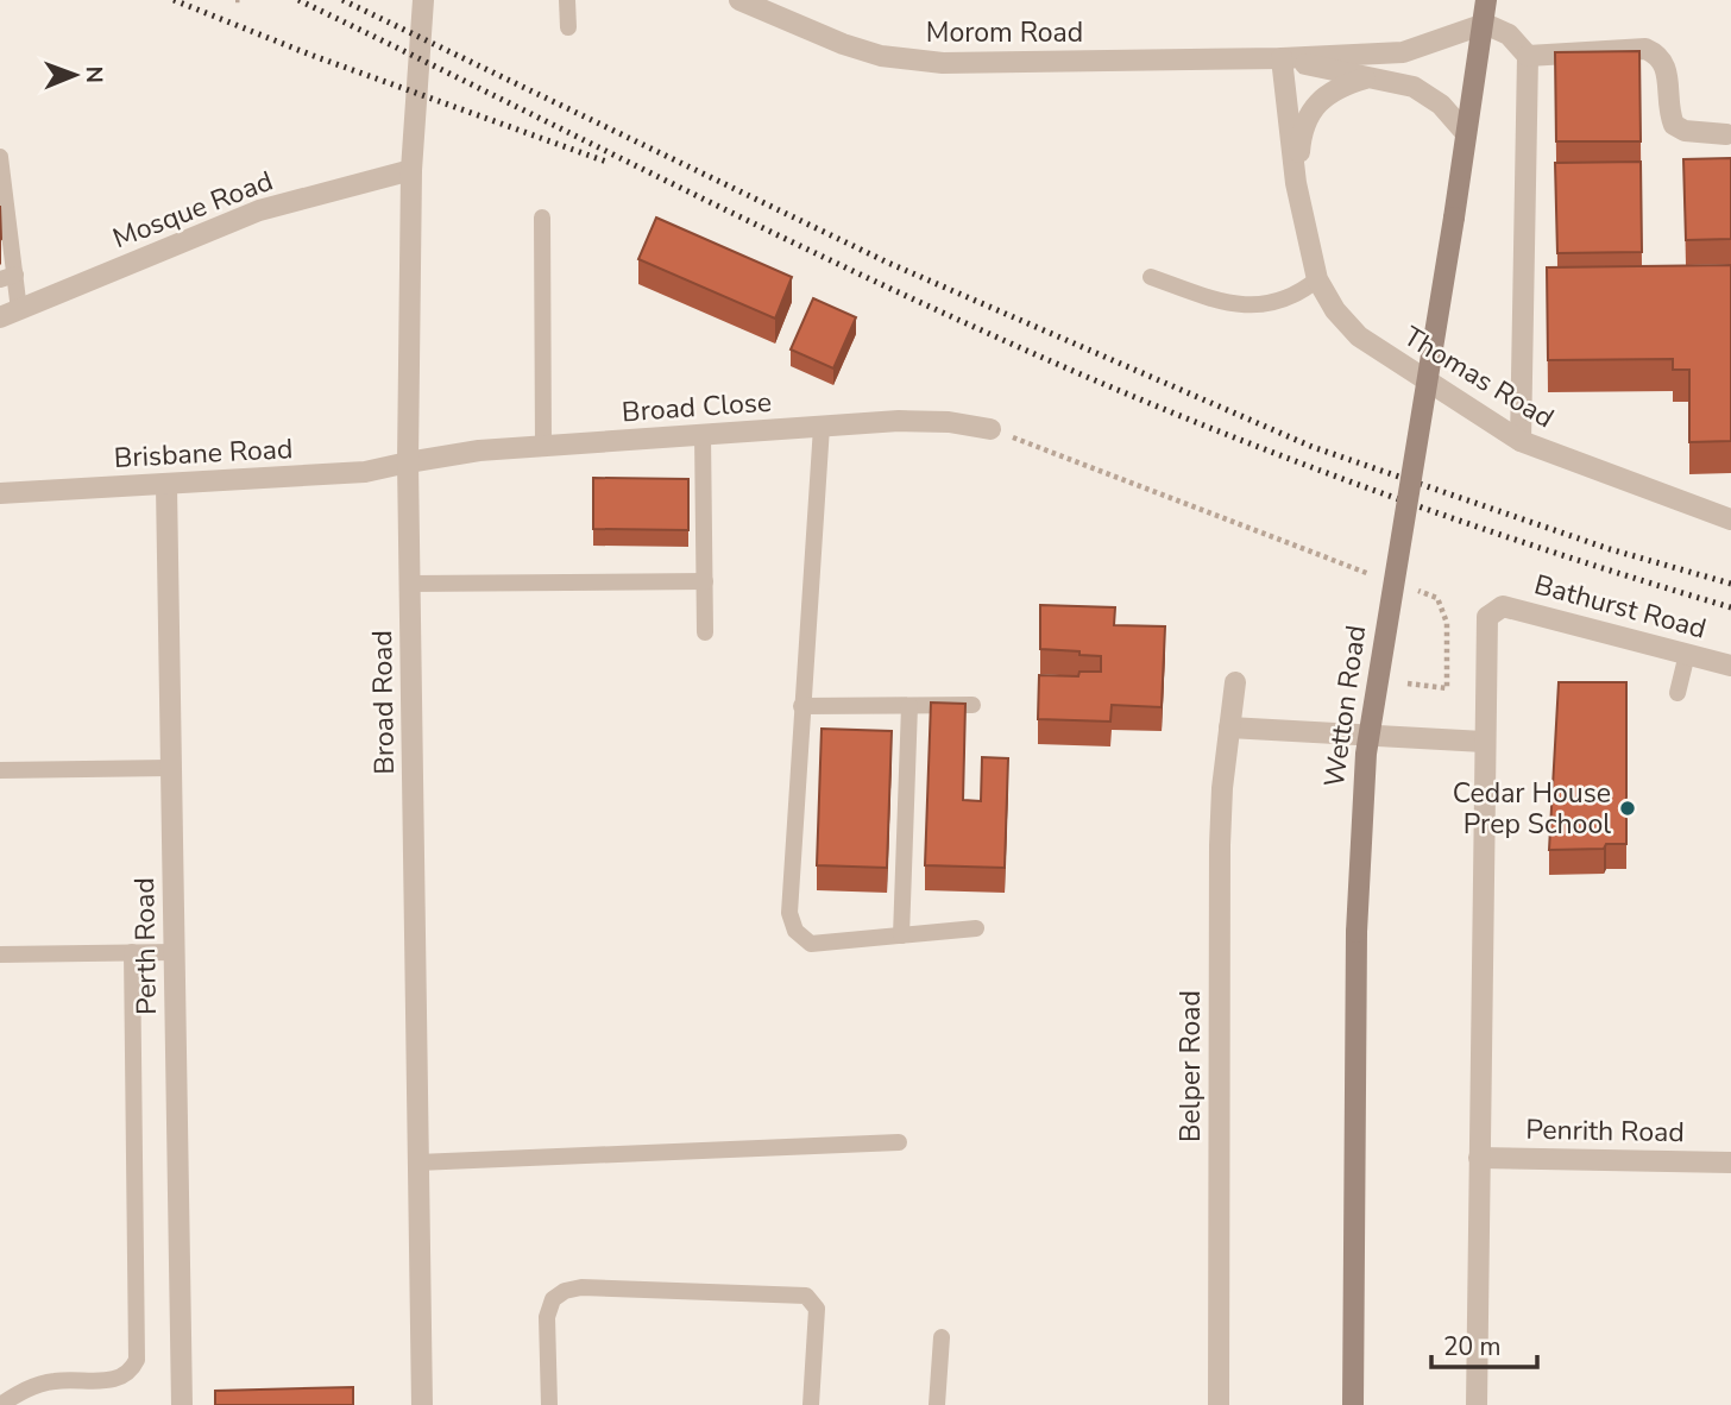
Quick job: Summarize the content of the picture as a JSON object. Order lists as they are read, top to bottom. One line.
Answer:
{"streets":{"main road":["Wetton Road"],"street":["Morom Road","Mosque Road","Thomas Road","Broad Close","Brisbane Road","Bathurst Road","Broad Road","Perth Road","Belper Road","Penrith Road"]},"crossings":[["Morom Road","Thomas Road"],["Morom Road","Wetton Road"],["Mosque Road","Broad Road"],["Broad Close","Brisbane Road"],["Broad Close","Broad Road"],["Brisbane Road","Broad Road"],["Brisbane Road","Perth Road"]],"places":["Cedar House Prep School"],"scale_bar":"20 m","north":"right"}
